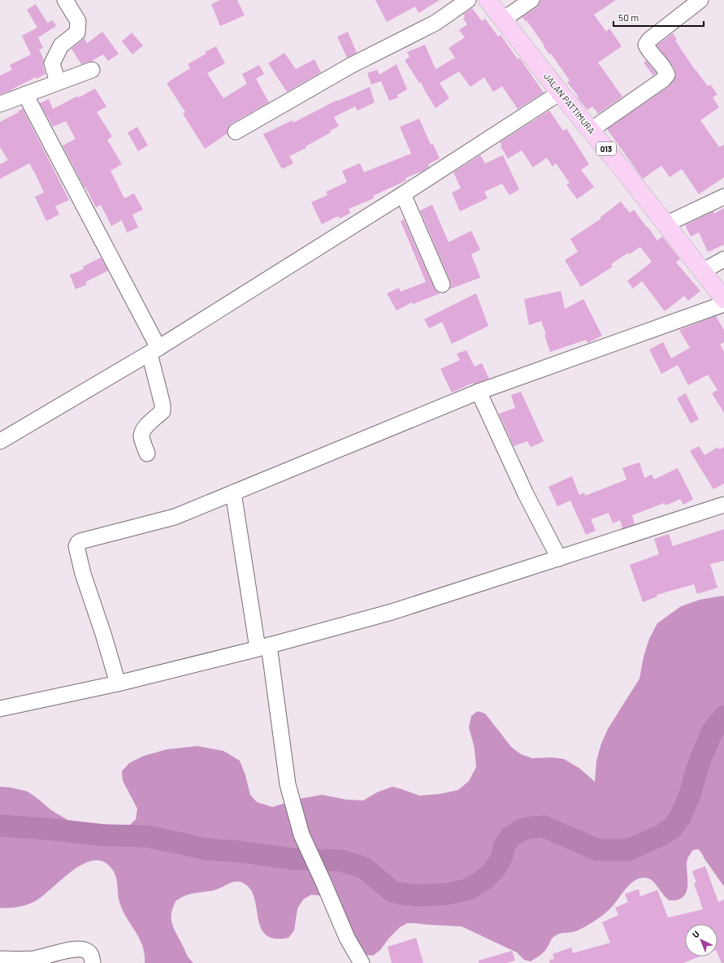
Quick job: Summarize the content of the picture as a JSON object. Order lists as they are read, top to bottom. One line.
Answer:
{"streets":{"main road":["JALAN PATTIMURA","013"]},"scale_bar":"50 m","north":"top left"}
